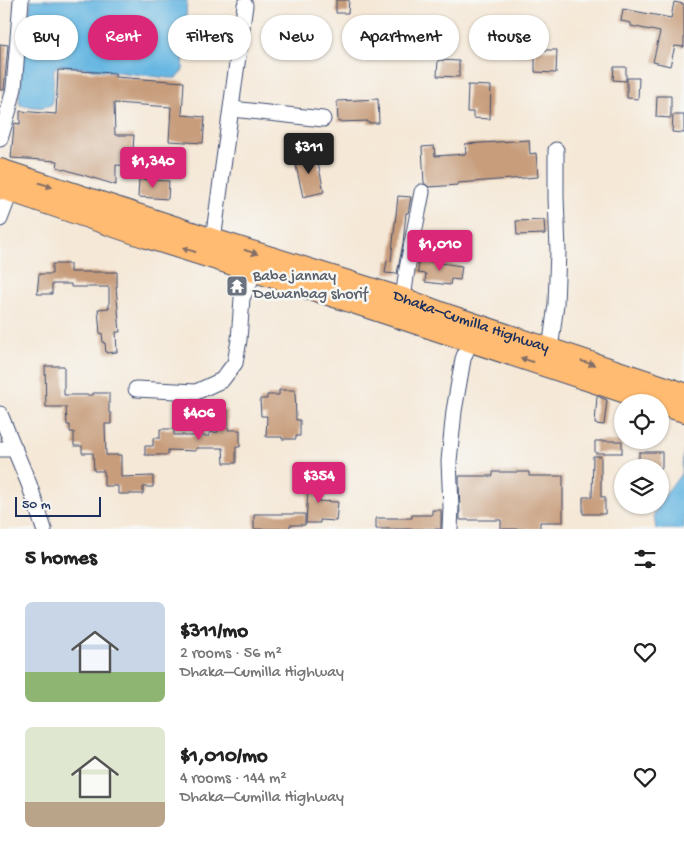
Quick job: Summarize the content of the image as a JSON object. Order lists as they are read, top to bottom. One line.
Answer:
{"streets":{"highway":["Dhaka–Cumilla Highway"]},"places":{"temple":["Babe jannay Dewanbag shorif"]},"scale_bar":"50 m","page":{"chip":["Buy","Rent","Filters","New","Apartment","House"],"price":["$311","$1,340","$1,010","$406","$354"],"scale":"50 m","heading":"5 homes","list":[{"name":"$311/mo","note":"2 rooms · 56 m² · Dhaka–Cumilla Highway"},{"name":"$1,010/mo","note":"4 rooms · 144 m² · Dhaka–Cumilla Highway"}]}}
